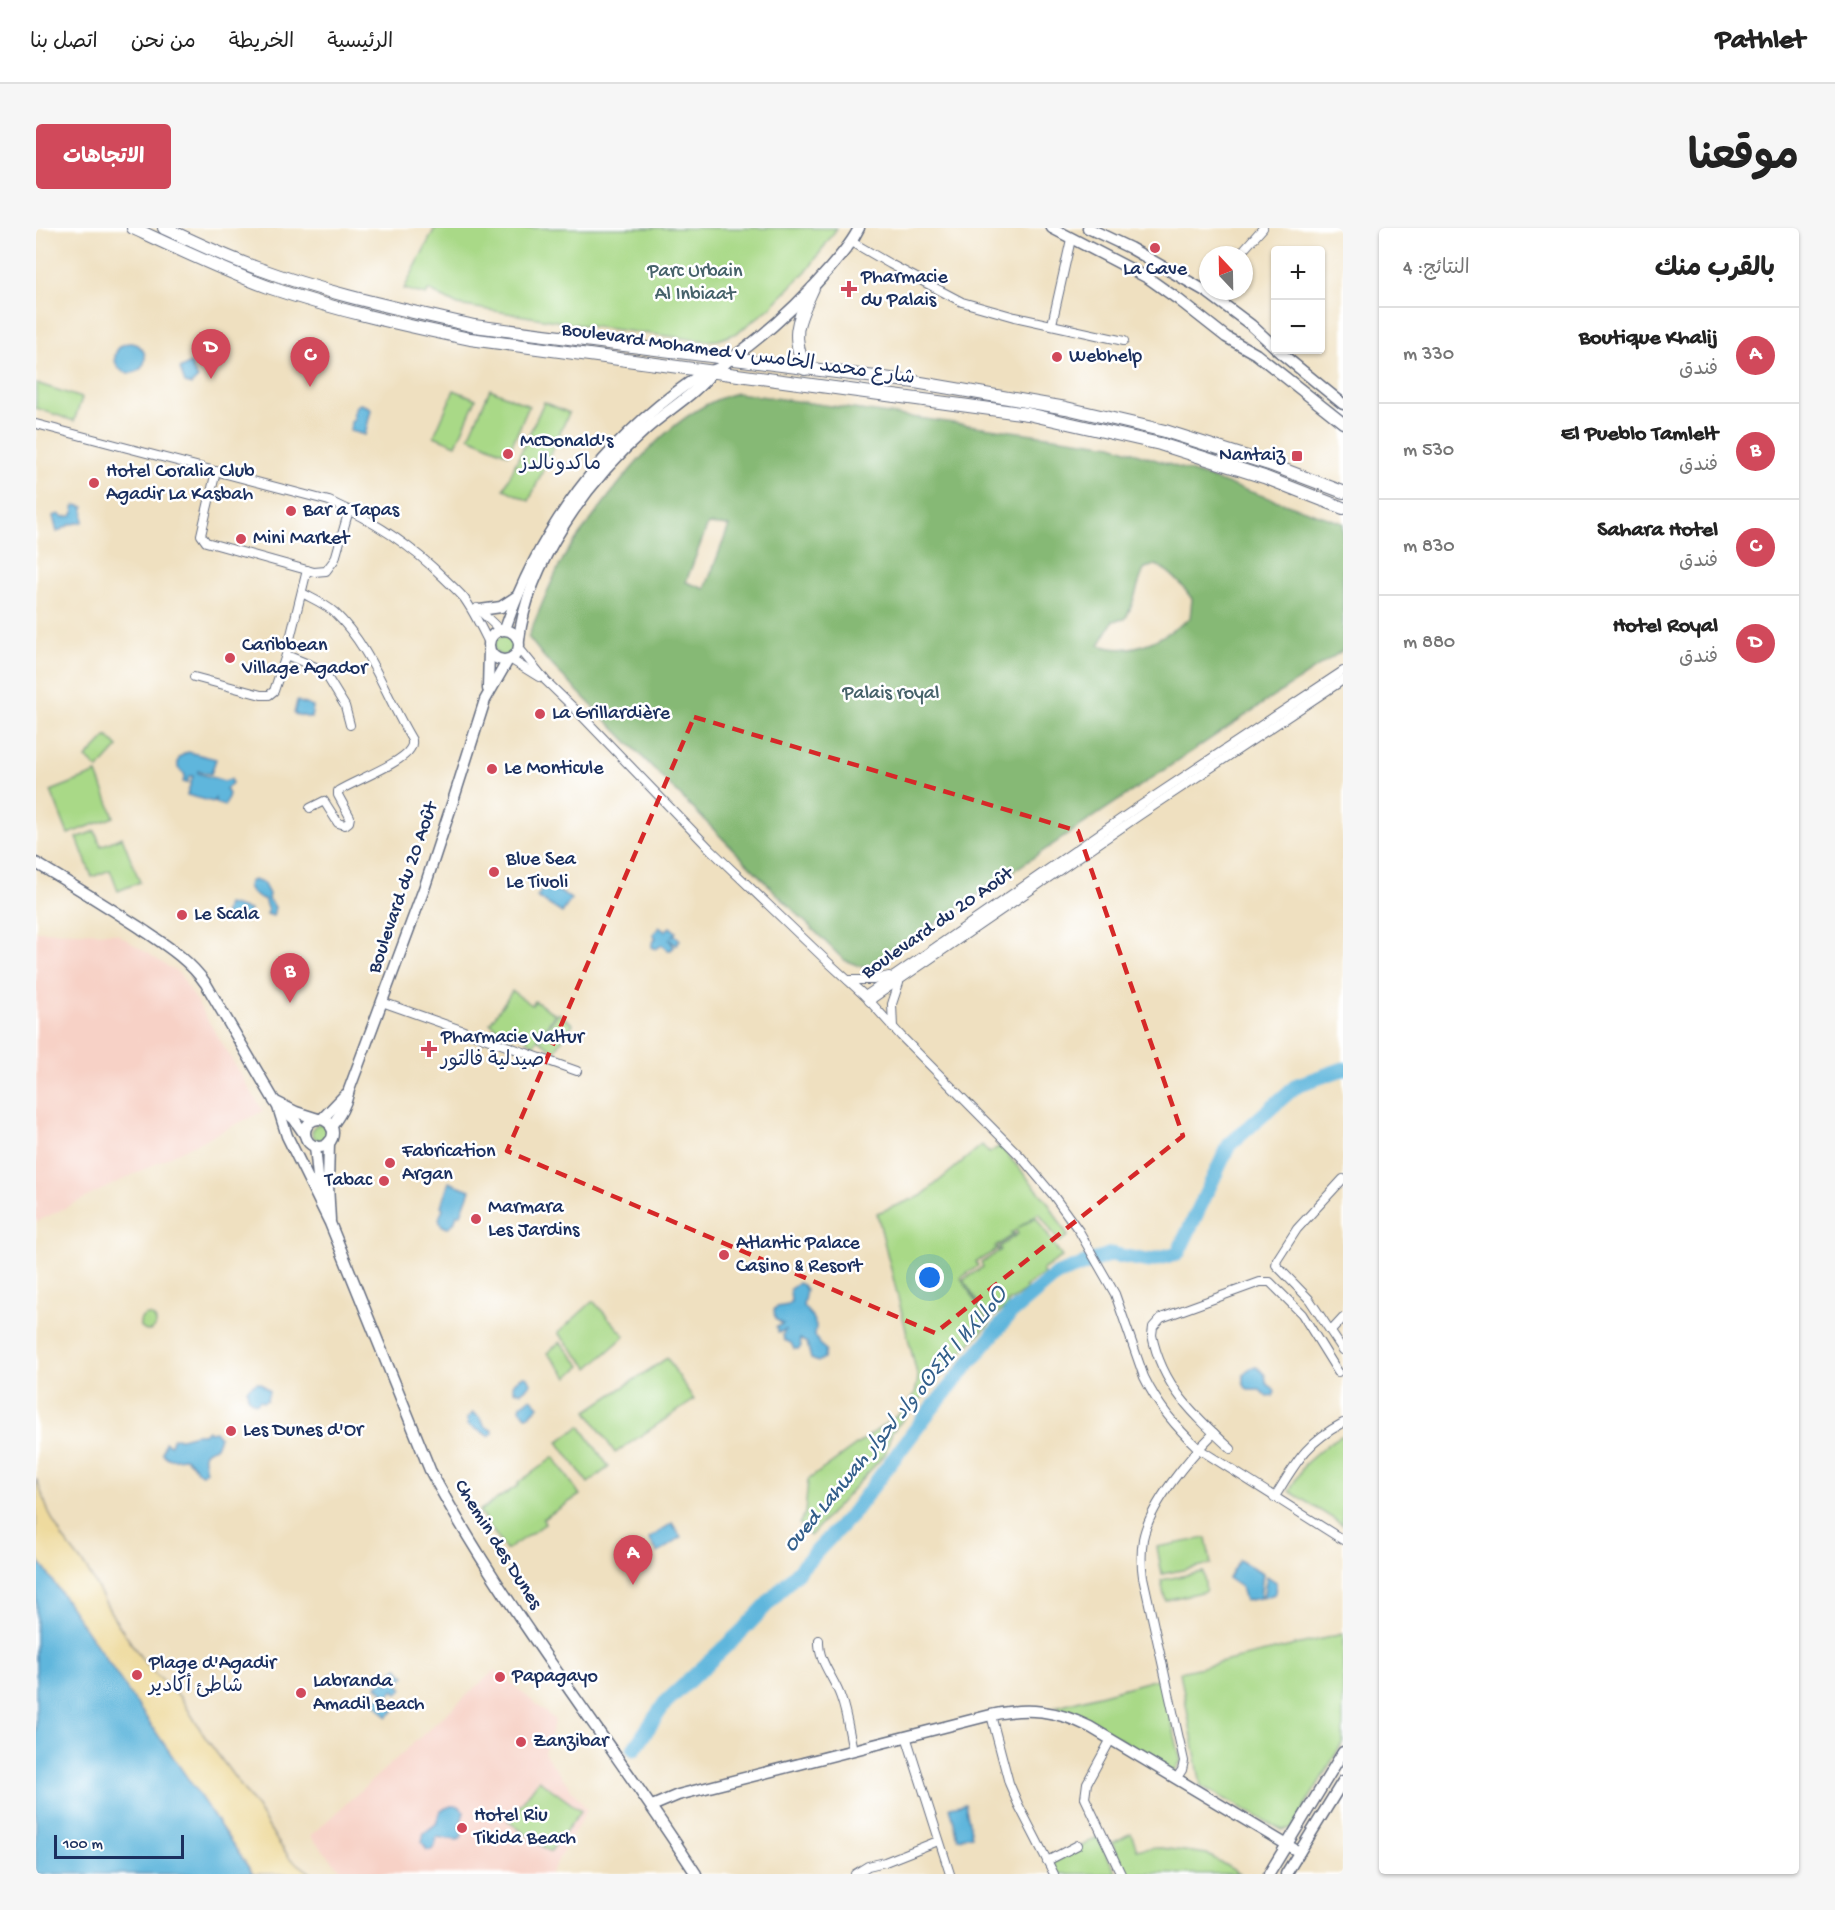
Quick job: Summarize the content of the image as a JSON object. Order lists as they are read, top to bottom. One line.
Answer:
{"streets":{"main road":["Boulevard Mohamed V شارع محمد الخامس"],"street":["Boulevard du 20 Août","Chemin des Dunes"]},"crossings":[["Boulevard du 20 Août","Chemin des Dunes"]],"water":["Oued Lahwah واد لحوار ⴰⵙⵉⴼ ⵏ ⵍⵃⵡⴰⵔ"],"parks":["Parc Urbain Al Inbiaat","Palais royal"],"places":{"other":["La Cave","Webhelp","McDonald's ماكدونالدز","Hotel Coralia Club Agadir La Kasbah","Bar a Tapas","Mini Market","Caribbean Village Agador","La Grillardière","Le Monticule","Blue Sea Le Tivoli","Le Scala","Fabrication Argan","Tabac","Marmara Les Jardins","Atlantic Palace Casino & Resort","Les Dunes d'Or","Plage d'Agadir شاطئ أكادير","Papagayo","Labranda Amadil Beach","Zanzibar","Hotel Riu Tikida Beach"],"health":["Pharmacie du Palais","Pharmacie Valtur صيدلية فالتور"],"transit":["Nantaiz"]},"scale_bar":"100 m","north":"top","page":{"header":"Pathlet","nav":["الرئيسية","الخريطة","من نحن","اتصل بنا"],"title":"موقعنا","buttons":"الاتجاهات","heading":["بالقرب منك","النتائج: 4"],"map_buttons":["+","−"],"list":[{"mark":"A","name":"Boutique Khalij","note":"فندق","value":"330 m"},{"mark":"B","name":"El Pueblo Tamlelt","note":"فندق","value":"530 m"},{"mark":"C","name":"Sahara Hotel","note":"فندق","value":"830 m"},{"mark":"D","name":"Hotel Royal","note":"فندق","value":"880 m"}],"pins":["D","C","B","A"],"scale":"100 m"}}
